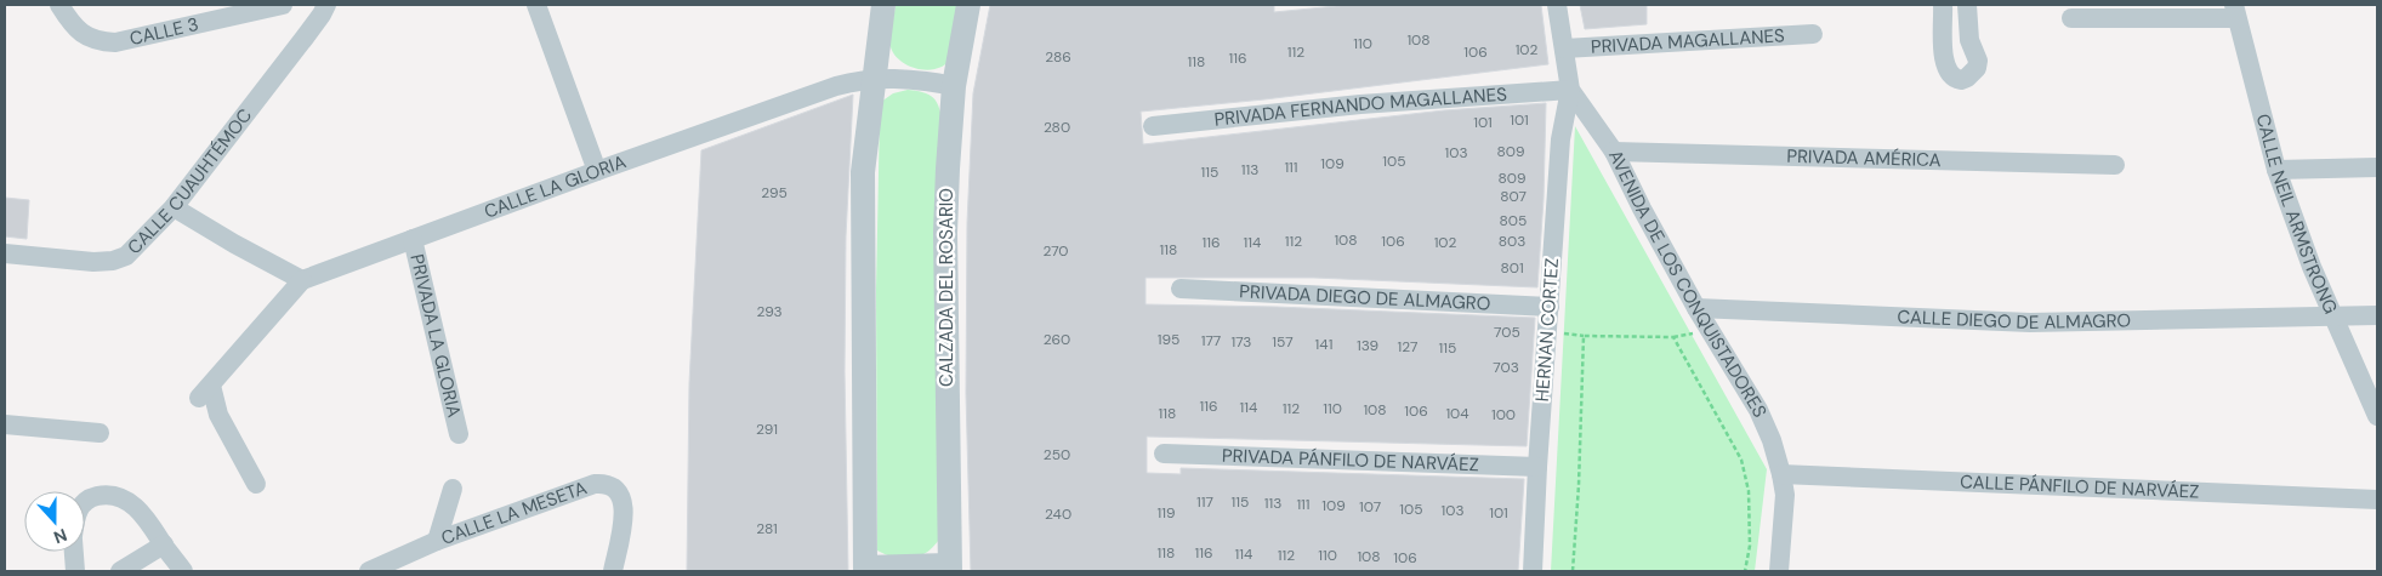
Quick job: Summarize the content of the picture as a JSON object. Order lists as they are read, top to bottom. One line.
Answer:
{"streets":{"street":["CALLE 3","PRIVADA MAGALLANES","PRIVADA FERNANDO MAGALLANES","PRIVADA AMÉRICA","CALLE CUAUHTÉMOC","CALLE LA GLORIA","CALLE NEIL ARMSTRONG","AVENIDA DE LOS CONQUISTADORES","CALZADA DEL ROSARIO","PRIVADA DIEGO DE ALMAGRO","CALLE DIEGO DE ALMAGRO","HERNAN CORTEZ","PRIVADA LA GLORIA","PRIVADA PÁNFILO DE NARVÁEZ","CALLE PÁNFILO DE NARVÁEZ","CALLE LA MESETA"]},"crossings":[["PRIVADA MAGALLANES","AVENIDA DE LOS CONQUISTADORES"],["PRIVADA FERNANDO MAGALLANES","AVENIDA DE LOS CONQUISTADORES"],["PRIVADA FERNANDO MAGALLANES","HERNAN CORTEZ"],["PRIVADA AMÉRICA","AVENIDA DE LOS CONQUISTADORES"],["CALLE LA GLORIA","CALZADA DEL ROSARIO"],["CALLE LA GLORIA","PRIVADA LA GLORIA"],["CALLE NEIL ARMSTRONG","CALLE DIEGO DE ALMAGRO"],["AVENIDA DE LOS CONQUISTADORES","CALLE DIEGO DE ALMAGRO"],["AVENIDA DE LOS CONQUISTADORES","HERNAN CORTEZ"],["AVENIDA DE LOS CONQUISTADORES","CALLE PÁNFILO DE NARVÁEZ"],["PRIVADA DIEGO DE ALMAGRO","HERNAN CORTEZ"],["HERNAN CORTEZ","PRIVADA PÁNFILO DE NARVÁEZ"]],"house_numbers":["108","110","102","112","106","286","116","118","101","101","280","809","103","105","109","111","113","115","809","295","807","805","108","112","106","803","116","114","102","118","270","801","293","705","260","195","177","173","157","141","139","127","115","703","116","114","112","110","108","106","118","104","100","291","250","117","115","113","111","109","107","105","103","119","101","240","281","118","116","114","112","110","108","106"],"north":"bottom"}
